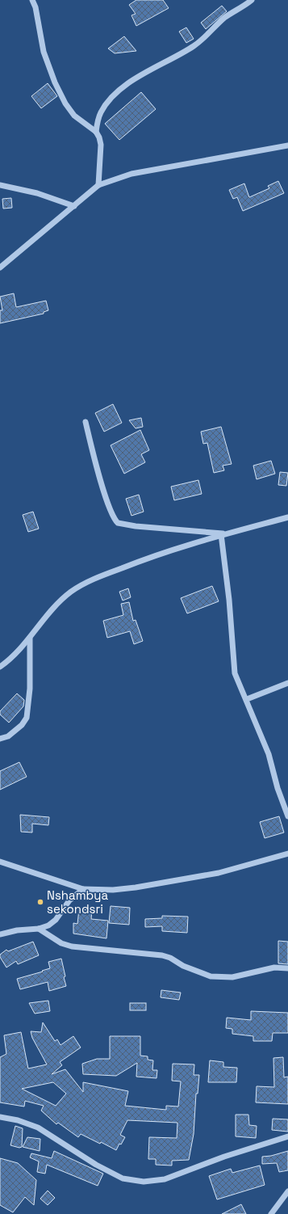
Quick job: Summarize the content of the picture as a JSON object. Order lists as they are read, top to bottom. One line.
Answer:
{"places":["Nshambya sekondsri"]}
